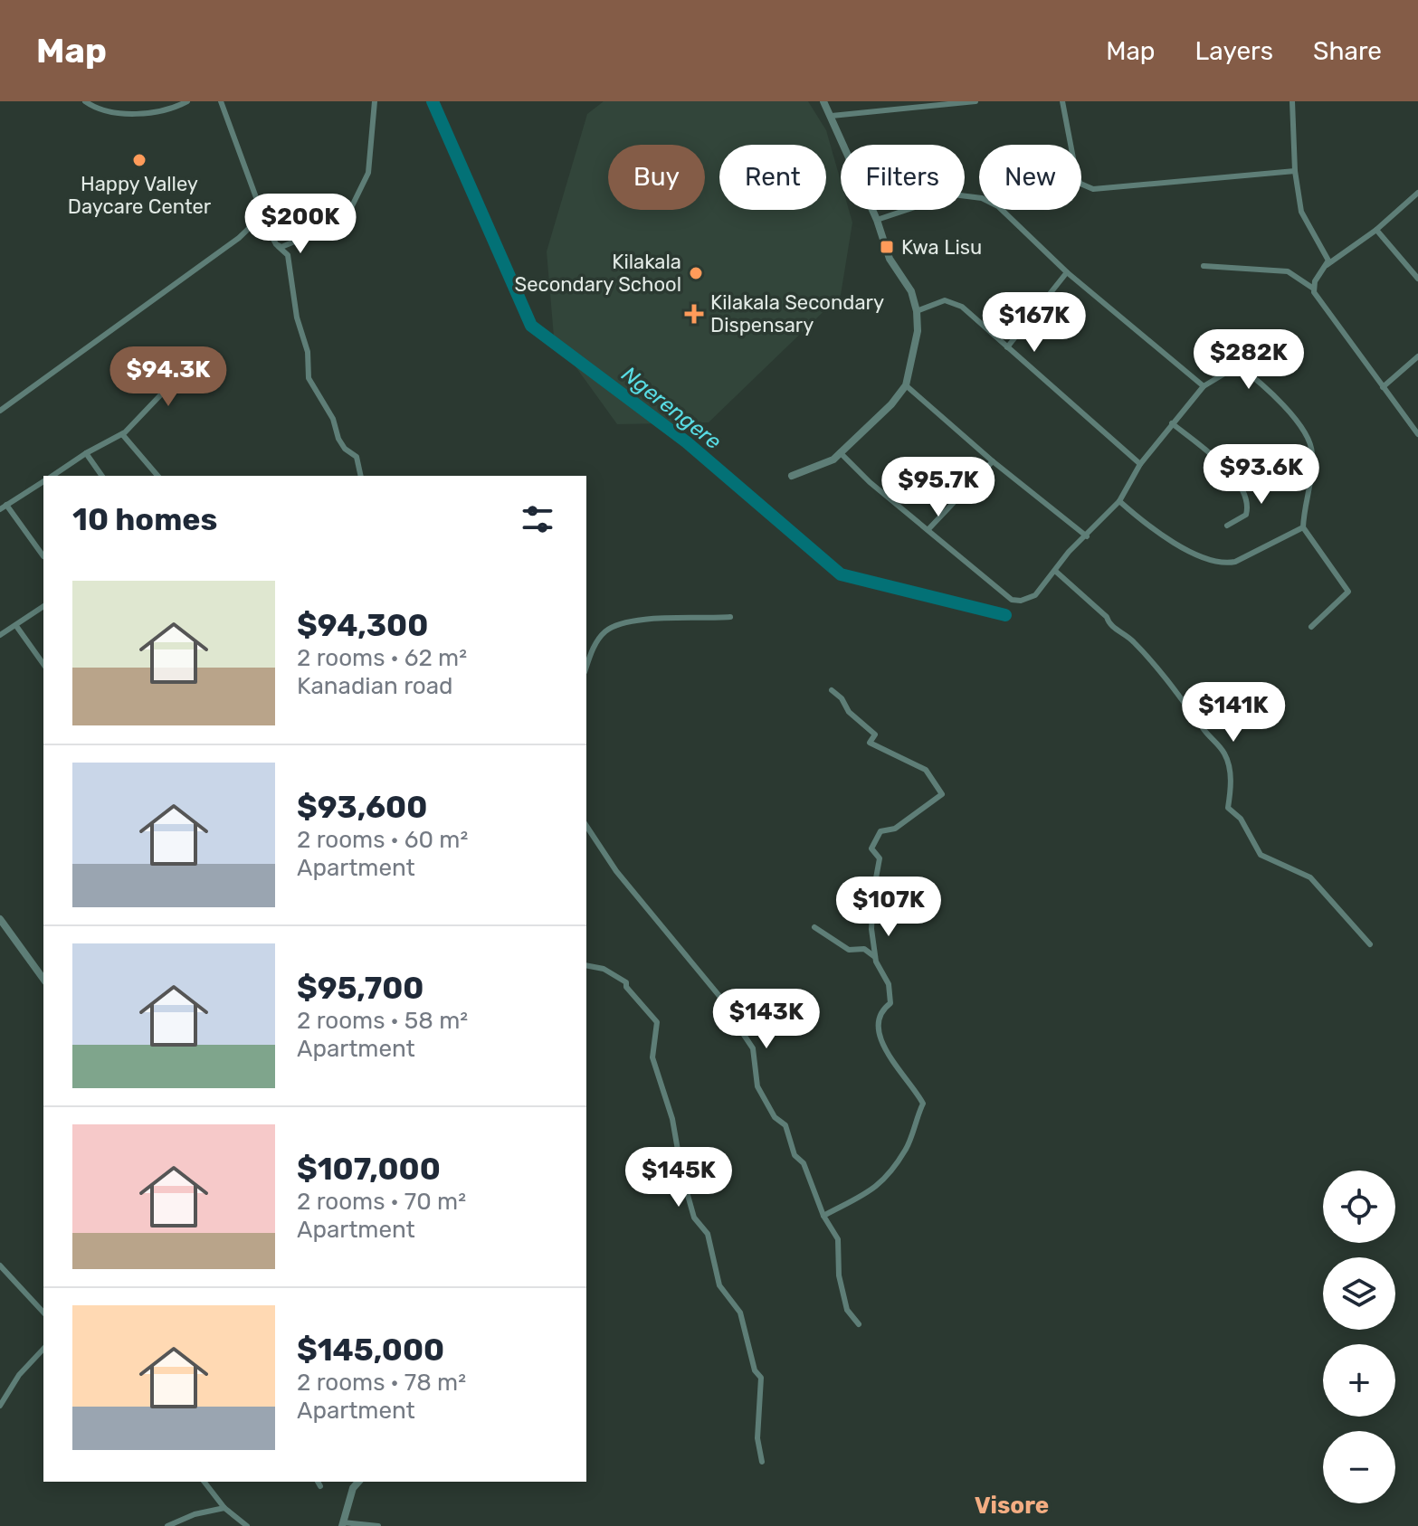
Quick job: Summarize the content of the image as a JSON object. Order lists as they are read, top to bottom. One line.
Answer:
{"districts":["Visore"],"water":["Ngerengere"],"places":{"other":["Happy Valley Daycare Center","Kilakala Secondary School"],"transit":["Kwa Lisu"],"health":["Kilakala Secondary Dispensary"]},"page":{"header":"Map","nav":["Map","Layers","Share"],"chip":["Buy","Rent","Filters","New"],"price":["$200K","$167K","$282K","$94.3K","$93.6K","$95.7K","$141K","$107K","$143K","$145K"],"heading":"10 homes","list":[{"name":"$94,300","note":"2 rooms · 62 m² · Kanadian road"},{"name":"$93,600","note":"2 rooms · 60 m² · Apartment"},{"name":"$95,700","note":"2 rooms · 58 m² · Apartment"},{"name":"$107,000","note":"2 rooms · 70 m² · Apartment"},{"name":"$145,000","note":"2 rooms · 78 m² · Apartment"}],"map_buttons":["+","−"]}}
